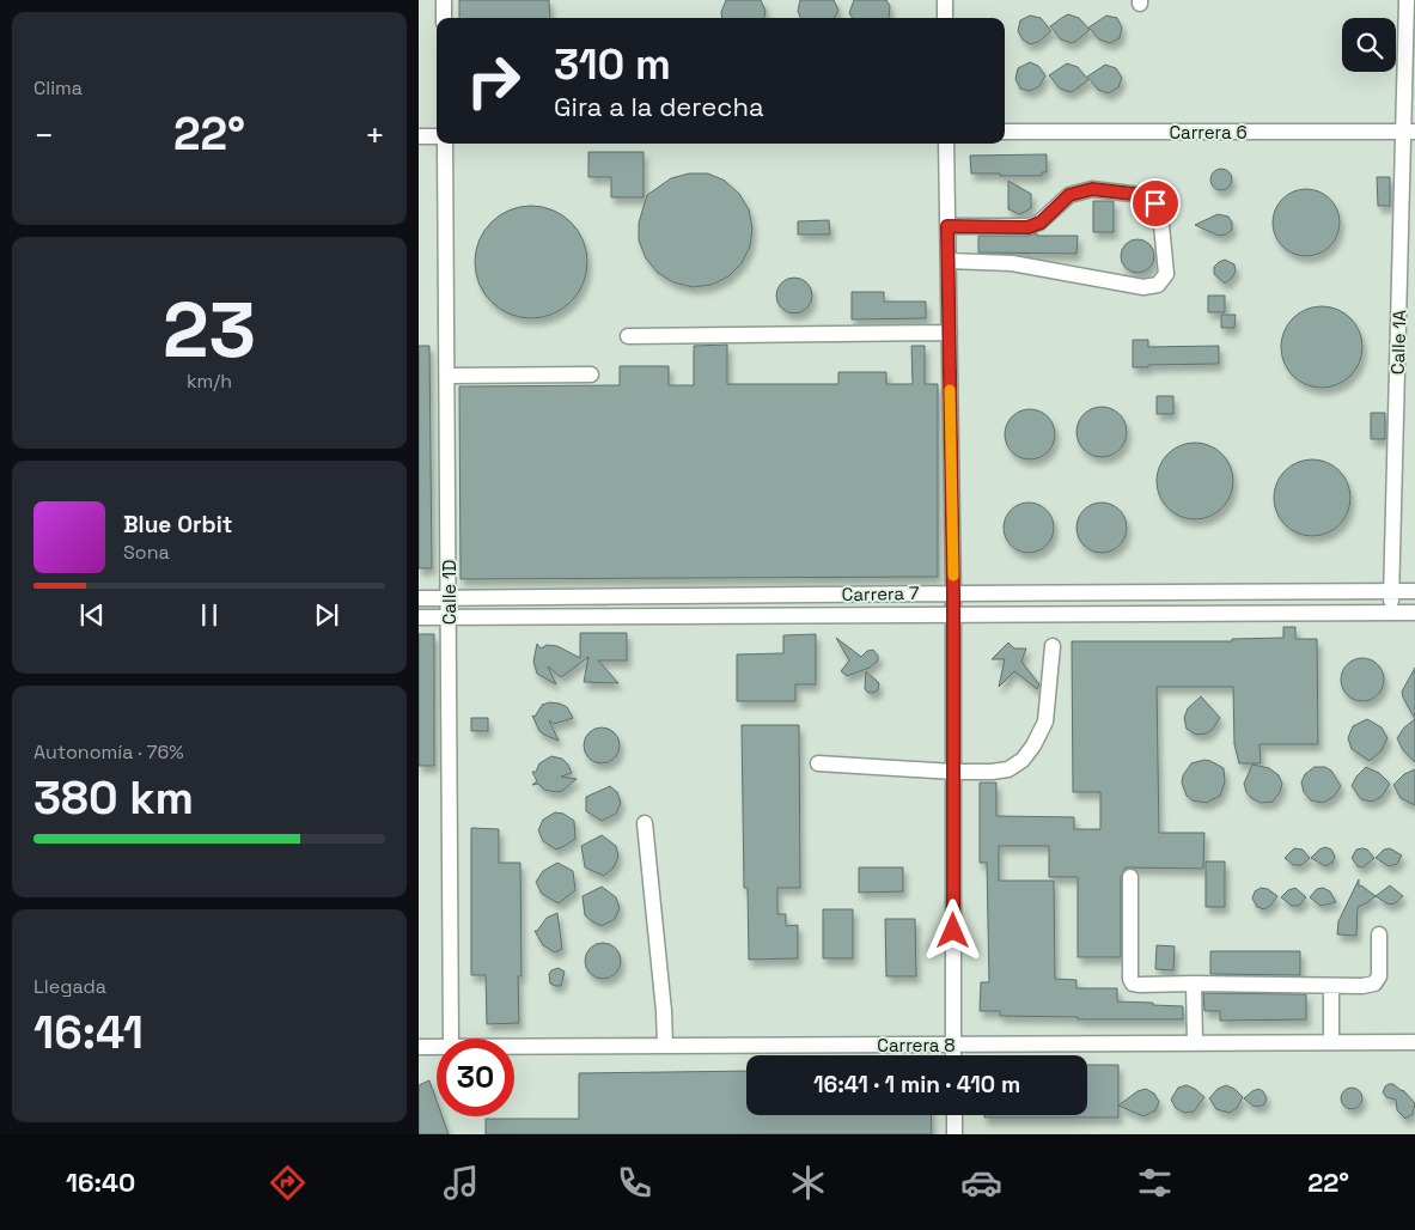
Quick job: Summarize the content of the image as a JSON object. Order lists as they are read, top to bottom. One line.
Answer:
{"streets":{"street":["Carrera 6","Calle 1A","Calle 1D","Carrera 7","Carrera 8"]},"crossings":[["Carrera 6","Calle 1A"],["Calle 1A","Carrera 7"],["Calle 1D","Carrera 7"]],"page":{"tile":["Clima",["23","km/h"],["Autonomía · 76%","380 km"],["Llegada","16:41"]],"turn":["310 m","Gira a la derecha"],"heat":["−","22°","+"],"song":["Blue Orbit","Sona"],"limit":"30","trip":"16:41 · 1 min · 410 m","tabs":["16:40","22°"]}}
